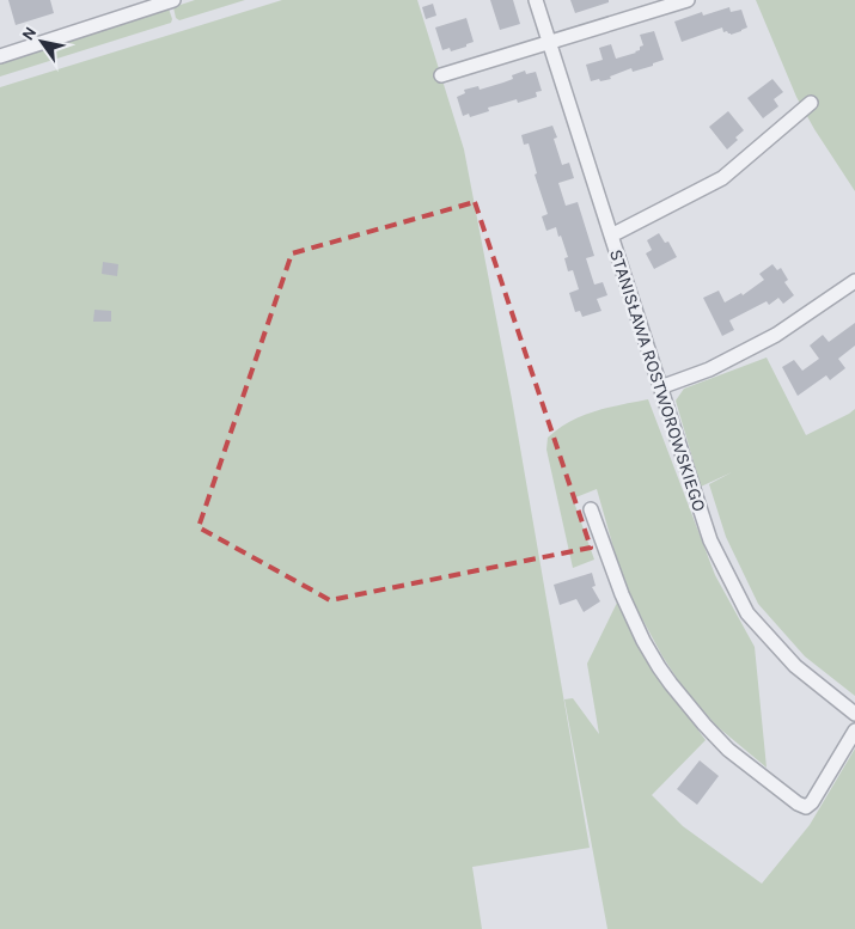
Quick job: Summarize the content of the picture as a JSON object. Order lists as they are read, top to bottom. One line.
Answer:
{"streets":{"street":["STANISŁAWA ROSTWOROWSKIEGO"]},"north":"top left"}
